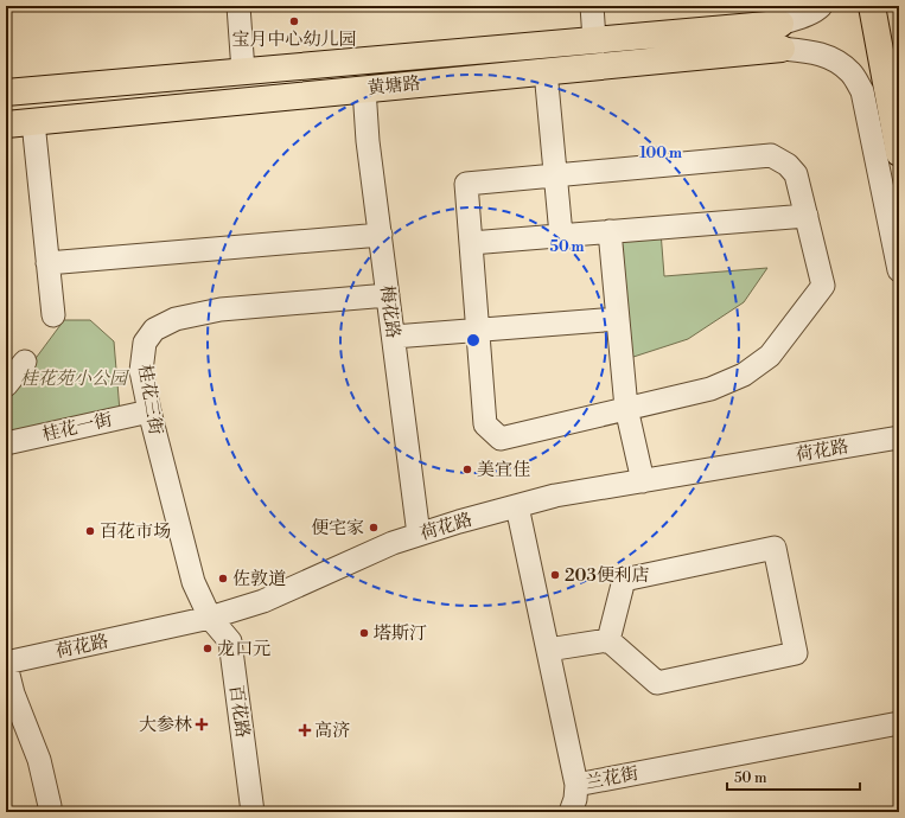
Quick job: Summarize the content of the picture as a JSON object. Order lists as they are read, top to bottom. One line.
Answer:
{"streets":{"main road":["黄塘路"],"street":["梅花路","桂花三街","桂花一街","荷花路","百花路","兰花街"]},"crossings":[["黄塘路","梅花路"],["梅花路","桂花三街"],["梅花路","荷花路"],["桂花三街","桂花一街"],["桂花三街","荷花路"],["桂花三街","百花路"],["荷花路","百花路"],["荷花路","兰花街"]],"parks":["桂花苑小公园"],"places":{"other":["宝月中心幼儿园","美宜佳","便宅家","百花市场","203便利店","佐敦道","塔斯汀","龙口元"],"health":["大参林","高济"]},"scale_bar":"50 m","rings":["100 m","50 m"]}
